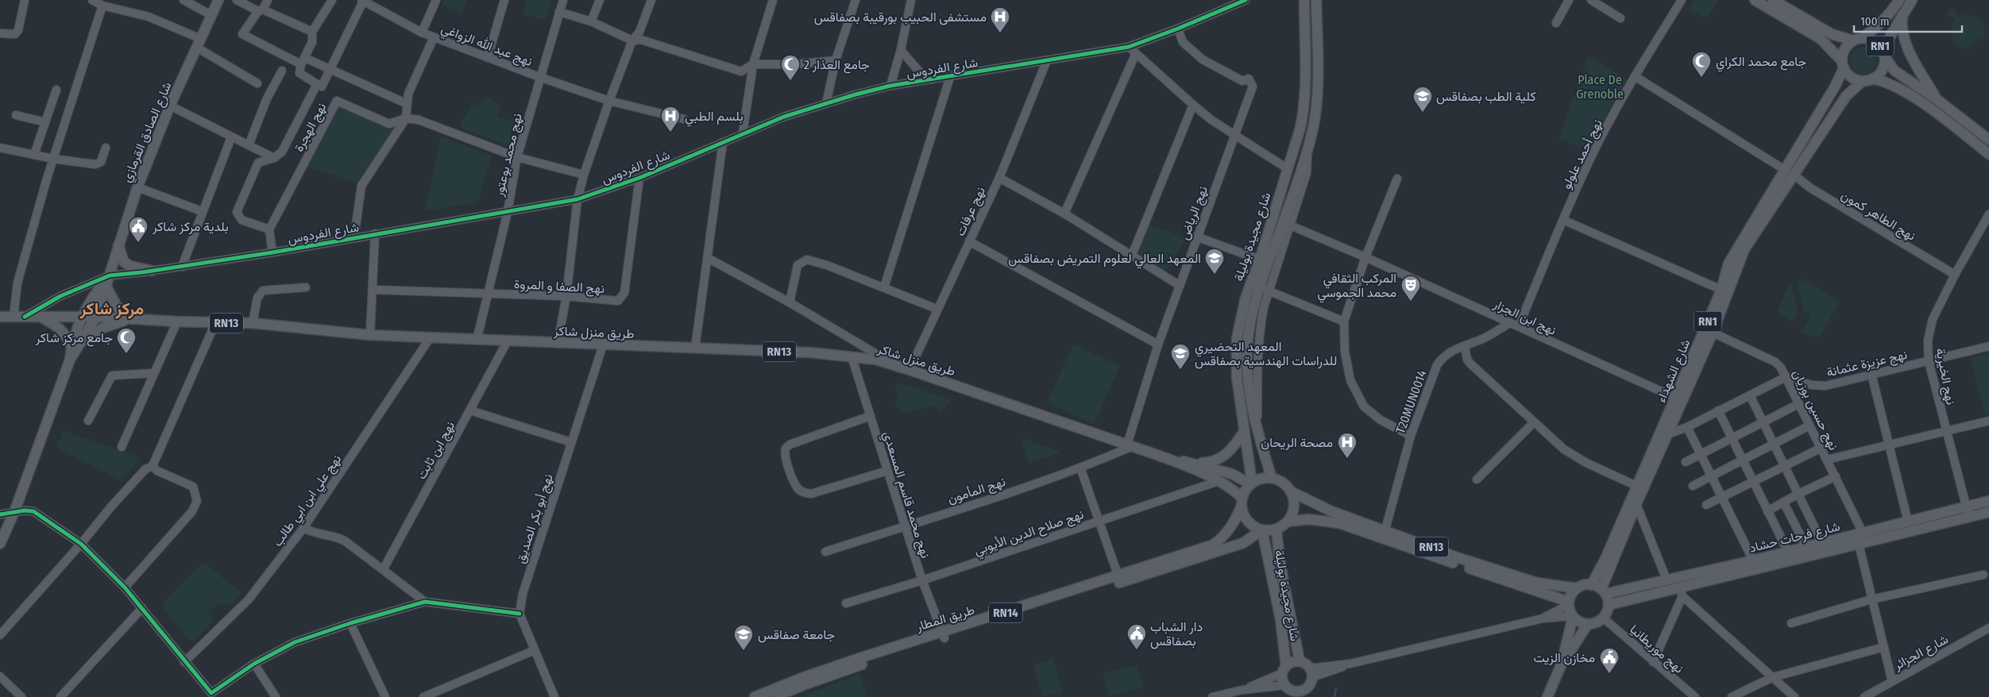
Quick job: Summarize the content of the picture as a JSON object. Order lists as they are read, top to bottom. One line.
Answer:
{"streets":{"main road":["RN1","شارع الصادق القرمازي","شارع مجيدة بوليلة","RN13","طريق منزل شاكر","شارع الشهداء","شارع فرحات حشاد","RN14","طريق المطار"],"street":["نهج عبد الله الزواغي","شارع الفردوس","نهج الهجرة","نهج أحمد علولو","نهج محمد بوعتور","نهج عرفات","نهج الرياض","نهج الطاهر كمون","نهج الصفا و المروة","نهج ابن الجزار","نهج عزيزة عثمانة","نهج الخيرية","T20MUN0014","نهج حسين بوزيان","نهج ابن ثابت","نهج المأمون","نهج محمد قاسم المسعدي","نهج علي ابن ابي طالب","نهج أبو بكر الصديق","نهج صلاح الدين الأيوبي","نهج موريطانيا","شارع الجزائر"]},"crossings":[["نهج عبد الله الزواغي","نهج محمد بوعتور"],["RN1","شارع الشهداء"],["شارع الفردوس","شارع الصادق القرمازي"],["شارع الفردوس","نهج محمد بوعتور"],["شارع الفردوس","نهج عرفات"],["شارع الفردوس","نهج الرياض"],["شارع الفردوس","نهج الصفا و المروة"],["شارع الفردوس","طريق منزل شاكر"],["نهج الهجرة","نهج محمد بوعتور"],["شارع الصادق القرمازي","طريق منزل شاكر"],["نهج أحمد علولو","نهج الطاهر كمون"],["نهج أحمد علولو","نهج ابن الجزار"],["نهج محمد بوعتور","نهج الصفا و المروة"],["نهج محمد بوعتور","طريق منزل شاكر"],["نهج عرفات","طريق منزل شاكر"],["نهج الرياض","طريق منزل شاكر"],["نهج الرياض","نهج المأمون"],["نهج الطاهر كمون","شارع الشهداء"],["نهج الطاهر كمون","نهج الخيرية"],["شارع مجيدة بوليلة","نهج ابن الجزار"],["شارع مجيدة بوليلة","RN13"],["شارع مجيدة بوليلة","طريق منزل شاكر"],["شارع مجيدة بوليلة","طريق المطار"],["نهج ابن الجزار","شارع الشهداء"],["نهج ابن الجزار","T20MUN0014"],["RN13","طريق منزل شاكر"],["RN13","شارع الشهداء"],["RN13","T20MUN0014"],["RN13","شارع فرحات حشاد"],["RN13","طريق المطار"],["RN13","نهج موريطانيا"],["طريق منزل شاكر","نهج ابن ثابت"],["طريق منزل شاكر","نهج المأمون"],["طريق منزل شاكر","نهج محمد قاسم المسعدي"],["طريق منزل شاكر","نهج علي ابن ابي طالب"],["طريق منزل شاكر","نهج أبو بكر الصديق"],["طريق منزل شاكر","نهج صلاح الدين الأيوبي"],["طريق منزل شاكر","طريق المطار"],["نهج عزيزة عثمانة","نهج الخيرية"],["نهج عزيزة عثمانة","نهج حسين بوزيان"],["شارع الشهداء","نهج حسين بوزيان"],["شارع الشهداء","شارع فرحات حشاد"],["شارع الشهداء","نهج موريطانيا"],["نهج الخيرية","شارع فرحات حشاد"],["نهج حسين بوزيان","شارع فرحات حشاد"],["نهج المأمون","نهج محمد قاسم المسعدي"],["نهج محمد قاسم المسعدي","نهج صلاح الدين الأيوبي"],["نهج محمد قاسم المسعدي","طريق المطار"],["شارع فرحات حشاد","نهج موريطانيا"]],"districts":["مركز شاكر"],"parks":["Place De Grenoble"],"places":{"hospital":["مستشفى الحبيب بورقيبة بصفاقس","بلسم الطبي","مصحة الريحان"],"mosque":["جامع محمد الكراي","جامع العذار 2","جامع مركز شاكر"],"school or university":["كلية الطب بصفاقس","المعهد العالي لعلوم التمريض بصفاقس","المعهد التحضيري للدراسات الهندسية بصفاقس","جامعة صفاقس"],"public building":["بلدية مركز شاكر","دار الشباب بصفاقس","مخازن الزيت"],"theatre":["المركب الثقافي محمد الجموسي"]},"scale_bar":"100 m"}
